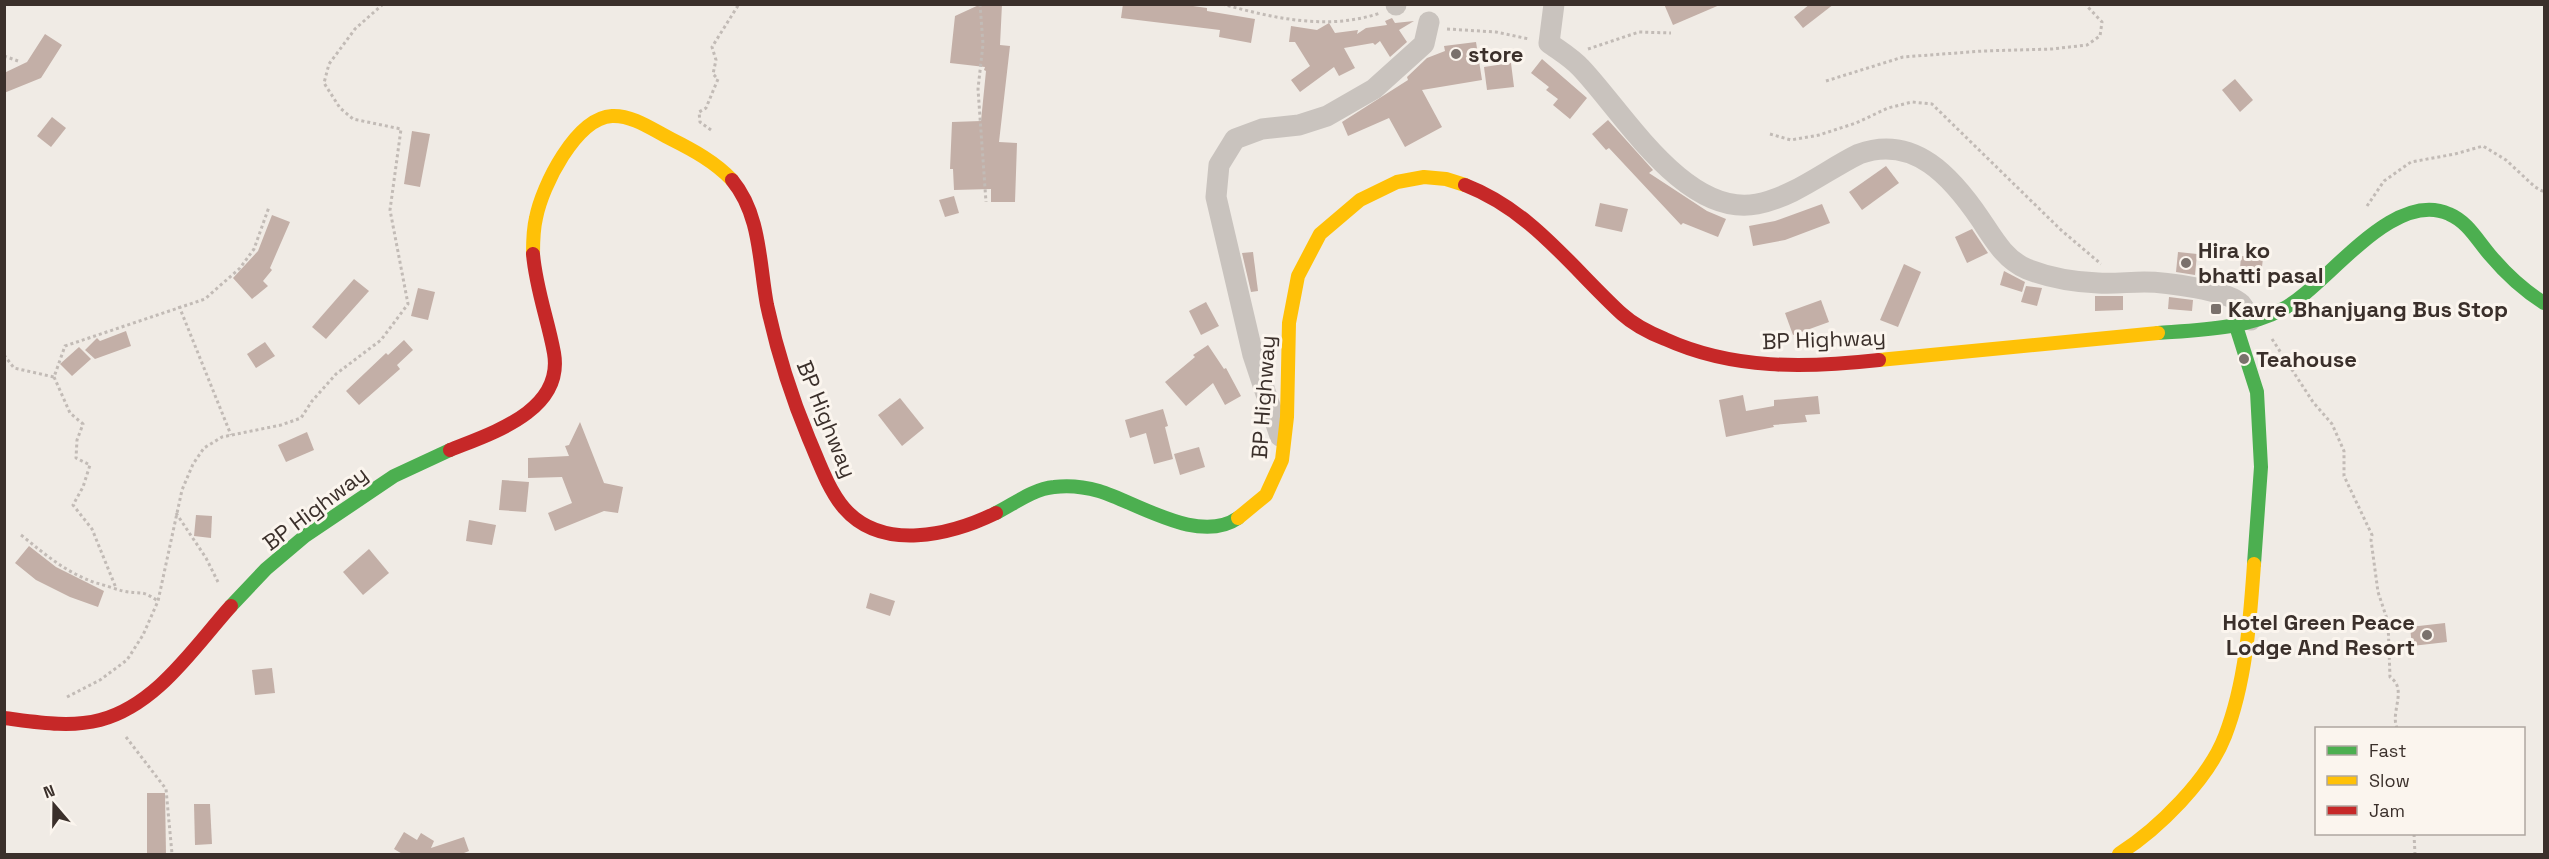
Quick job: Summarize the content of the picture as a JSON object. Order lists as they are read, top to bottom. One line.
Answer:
{"streets":{"main road":["BP Highway"]},"places":{"other":["store","Hira ko bhatti pasal","Teahouse","Hotel Green Peace Lodge And Resort"],"transit":["Kavre Bhanjyang Bus Stop"]},"legend":["Fast","Slow","Jam"],"north":"top"}
